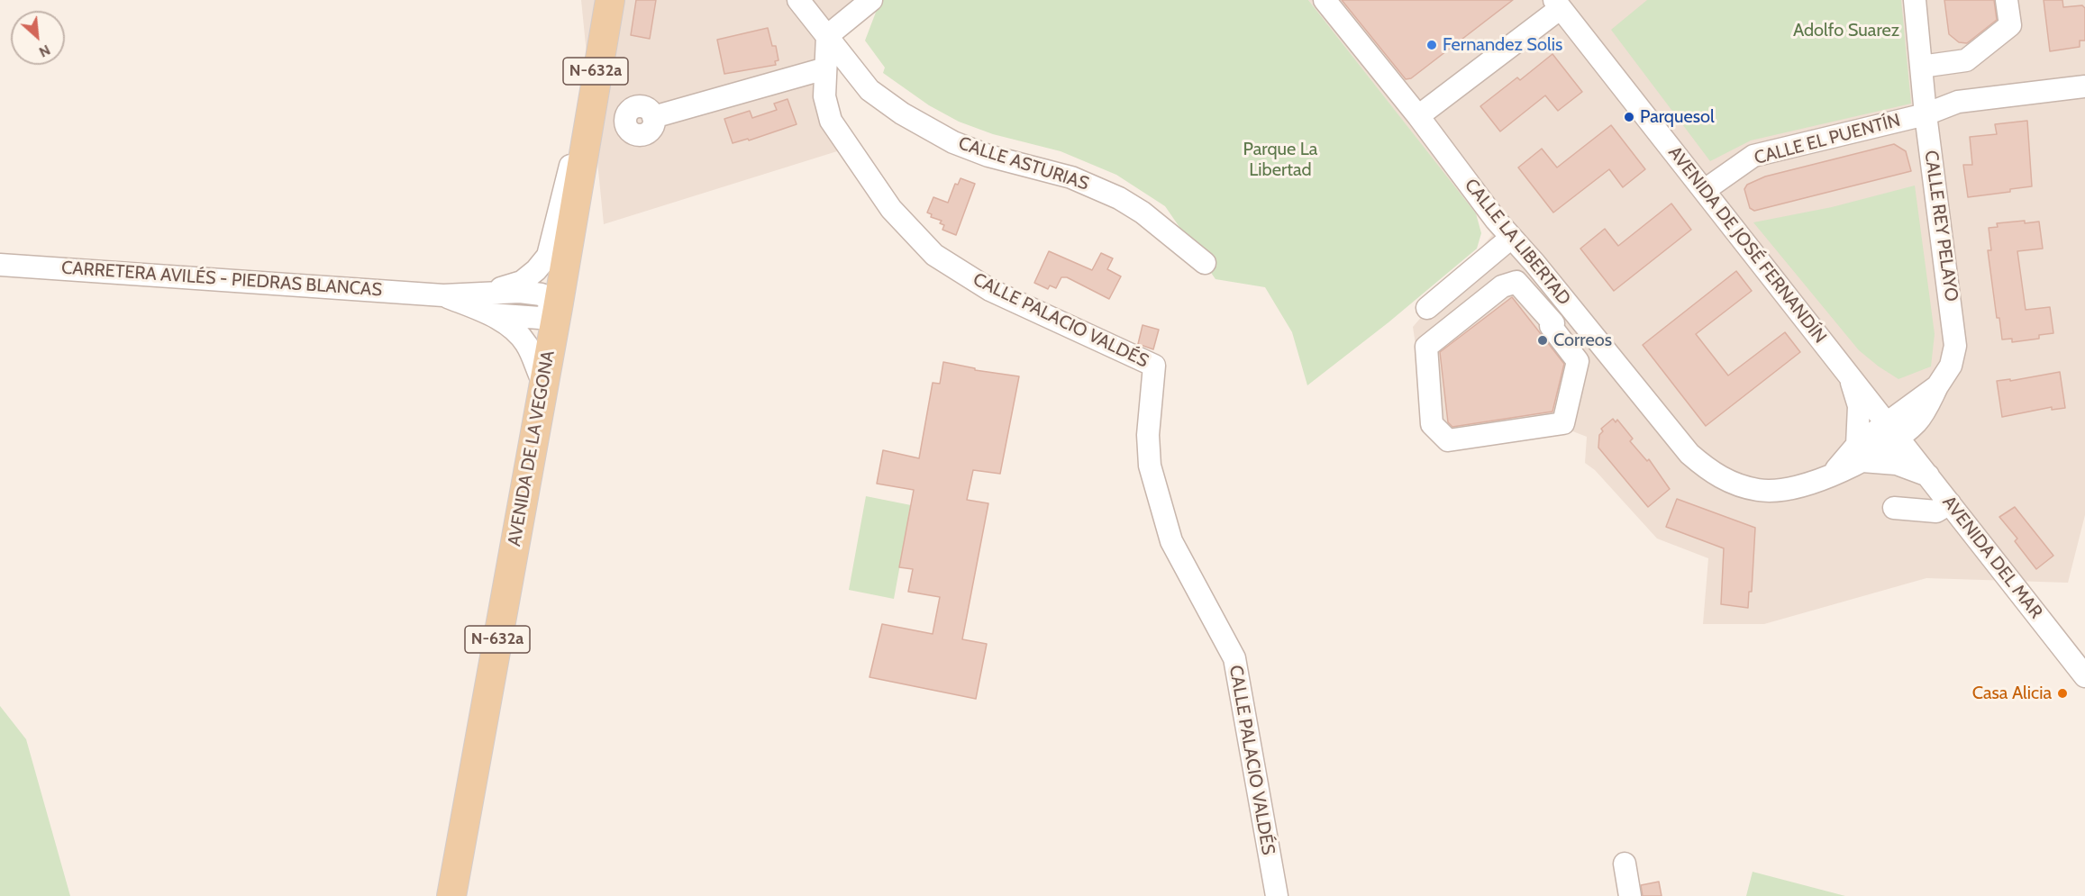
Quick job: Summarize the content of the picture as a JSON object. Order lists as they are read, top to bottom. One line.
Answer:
{"streets":{"main road":["N-632a","AVENIDA DE LA VEGONA"],"street":["CALLE EL PUENTÍN","CALLE ASTURIAS","CALLE REY PELAYO","CALLE LA LIBERTAD","AVENIDA DE JOSÉ FERNANDÍN","CARRETERA AVILÉS - PIEDRAS BLANCAS","CALLE PALACIO VALDÉS","AVENIDA DEL MAR"]},"crossings":[["CALLE EL PUENTÍN","CALLE REY PELAYO"],["CALLE EL PUENTÍN","AVENIDA DE JOSÉ FERNANDÍN"],["CALLE ASTURIAS","CALLE PALACIO VALDÉS"],["CALLE REY PELAYO","CALLE LA LIBERTAD"],["CALLE REY PELAYO","AVENIDA DE JOSÉ FERNANDÍN"],["CALLE LA LIBERTAD","AVENIDA DE JOSÉ FERNANDÍN"],["CALLE LA LIBERTAD","AVENIDA DEL MAR"],["AVENIDA DE JOSÉ FERNANDÍN","AVENIDA DEL MAR"],["CARRETERA AVILÉS - PIEDRAS BLANCAS","AVENIDA DE LA VEGONA"]],"parks":["Adolfo Suarez","Parque La Libertad"],"places":["Fernandez Solis","Parquesol","Correos","Casa Alicia"],"north":"bottom right"}
